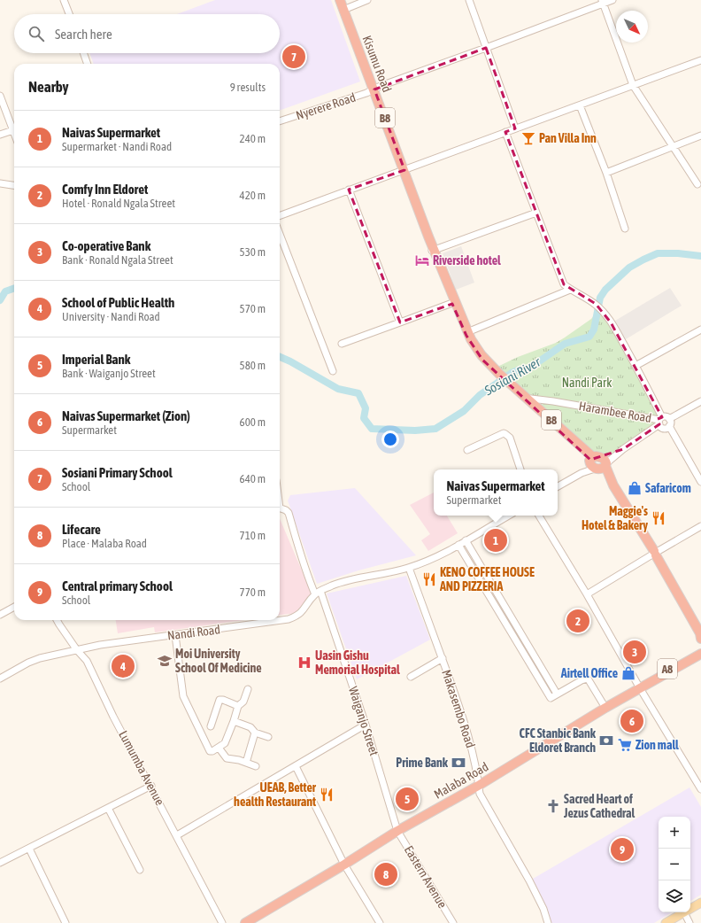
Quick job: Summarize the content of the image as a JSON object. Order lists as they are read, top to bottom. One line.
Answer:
{"streets":{"highway":["Kisumu Road","B8","A8","Malaba Road"],"street":["Nyerere Road","Harambee Road","Nandi Road","Makasembo Road","Waiganjo Street","Lumumba Avenue","Eastern Avenue"]},"crossings":[["Kisumu Road","Nyerere Road"],["Kisumu Road","B8"],["B8","Harambee Road"],["Nandi Road","Waiganjo Street"],["Nandi Road","Lumumba Avenue"],["Makasembo Road","Malaba Road"],["Waiganjo Street","Malaba Road"],["Waiganjo Street","Eastern Avenue"],["Malaba Road","Eastern Avenue"]],"water":["Sosiani River"],"parks":["Nandi Park"],"places":{"bar":["Pan Villa Inn"],"hotel":["Riverside hotel"],"shop":["Safaricom","Airtell Office"],"restaurant":["Maggie's Hotel & Bakery","KENO COFFEE HOUSE AND PIZZERIA","UEAB, Better health Restaurant"],"school or university":["Moi University School Of Medicine"],"hospital":["Uasin Gishu Memorial Hospital"],"bank":["CFC Stanbic Bank Eldoret Branch","Prime Bank"],"supermarket":["Zion mall"],"church":["Sacred Heart of Jezus Cathedral"]},"north":"bottom right","page":{"search":"Search here","pins":["7","1","2","3","4","6","5","9","8"],"heading":["Nearby","9 results"],"list":[{"mark":"1","name":"Naivas Supermarket","note":"Supermarket · Nandi Road","value":"240 m"},{"mark":"2","name":"Comfy Inn Eldoret","note":"Hotel · Ronald Ngala Street","value":"420 m"},{"mark":"3","name":"Co-operative Bank","note":"Bank · Ronald Ngala Street","value":"530 m"},{"mark":"4","name":"School of Public Health","note":"University · Nandi Road","value":"570 m"},{"mark":"5","name":"Imperial Bank","note":"Bank · Waiganjo Street","value":"580 m"},{"mark":"6","name":"Naivas Supermarket (Zion)","note":"Supermarket","value":"600 m"},{"mark":"7","name":"Sosiani Primary School","note":"School","value":"640 m"},{"mark":"8","name":"Lifecare","note":"Place · Malaba Road","value":"710 m"},{"mark":"9","name":"Central primary School","note":"School","value":"770 m"}],"popup":["Naivas Supermarket","Supermarket"],"map_buttons":["+","−"]}}
